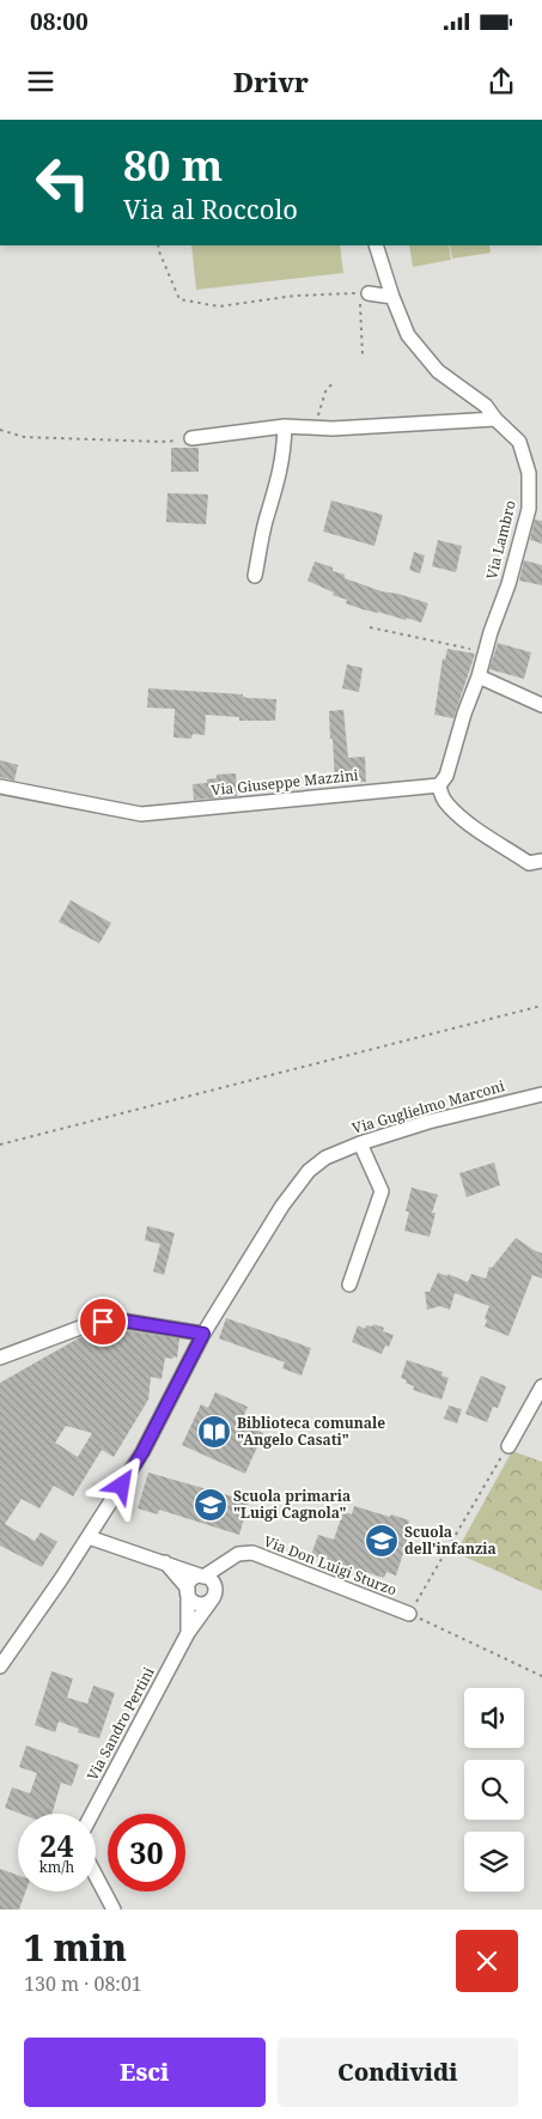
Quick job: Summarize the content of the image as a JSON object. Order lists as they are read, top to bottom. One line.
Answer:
{"streets":{"street":["Via Lambro","Via Giuseppe Mazzini","Via Guglielmo Marconi","Via Don Luigi Sturzo","Via Sandro Pertini"]},"crossings":[["Via Lambro","Via Giuseppe Mazzini"],["Via Don Luigi Sturzo","Via Sandro Pertini"]],"places":{"library":["Biblioteca comunale \"Angelo Casati\""],"school or university":["Scuola primaria \"Luigi Cagnola\"","Scuola dell'infanzia"]},"page":{"status":"08:00","header":"Drivr","turn":["80 m","Via al Roccolo"],"speed":"24 km/h","limit":"30","heading":["1 min","130 m · 08:01"],"buttons":["Esci","Condividi"]}}
